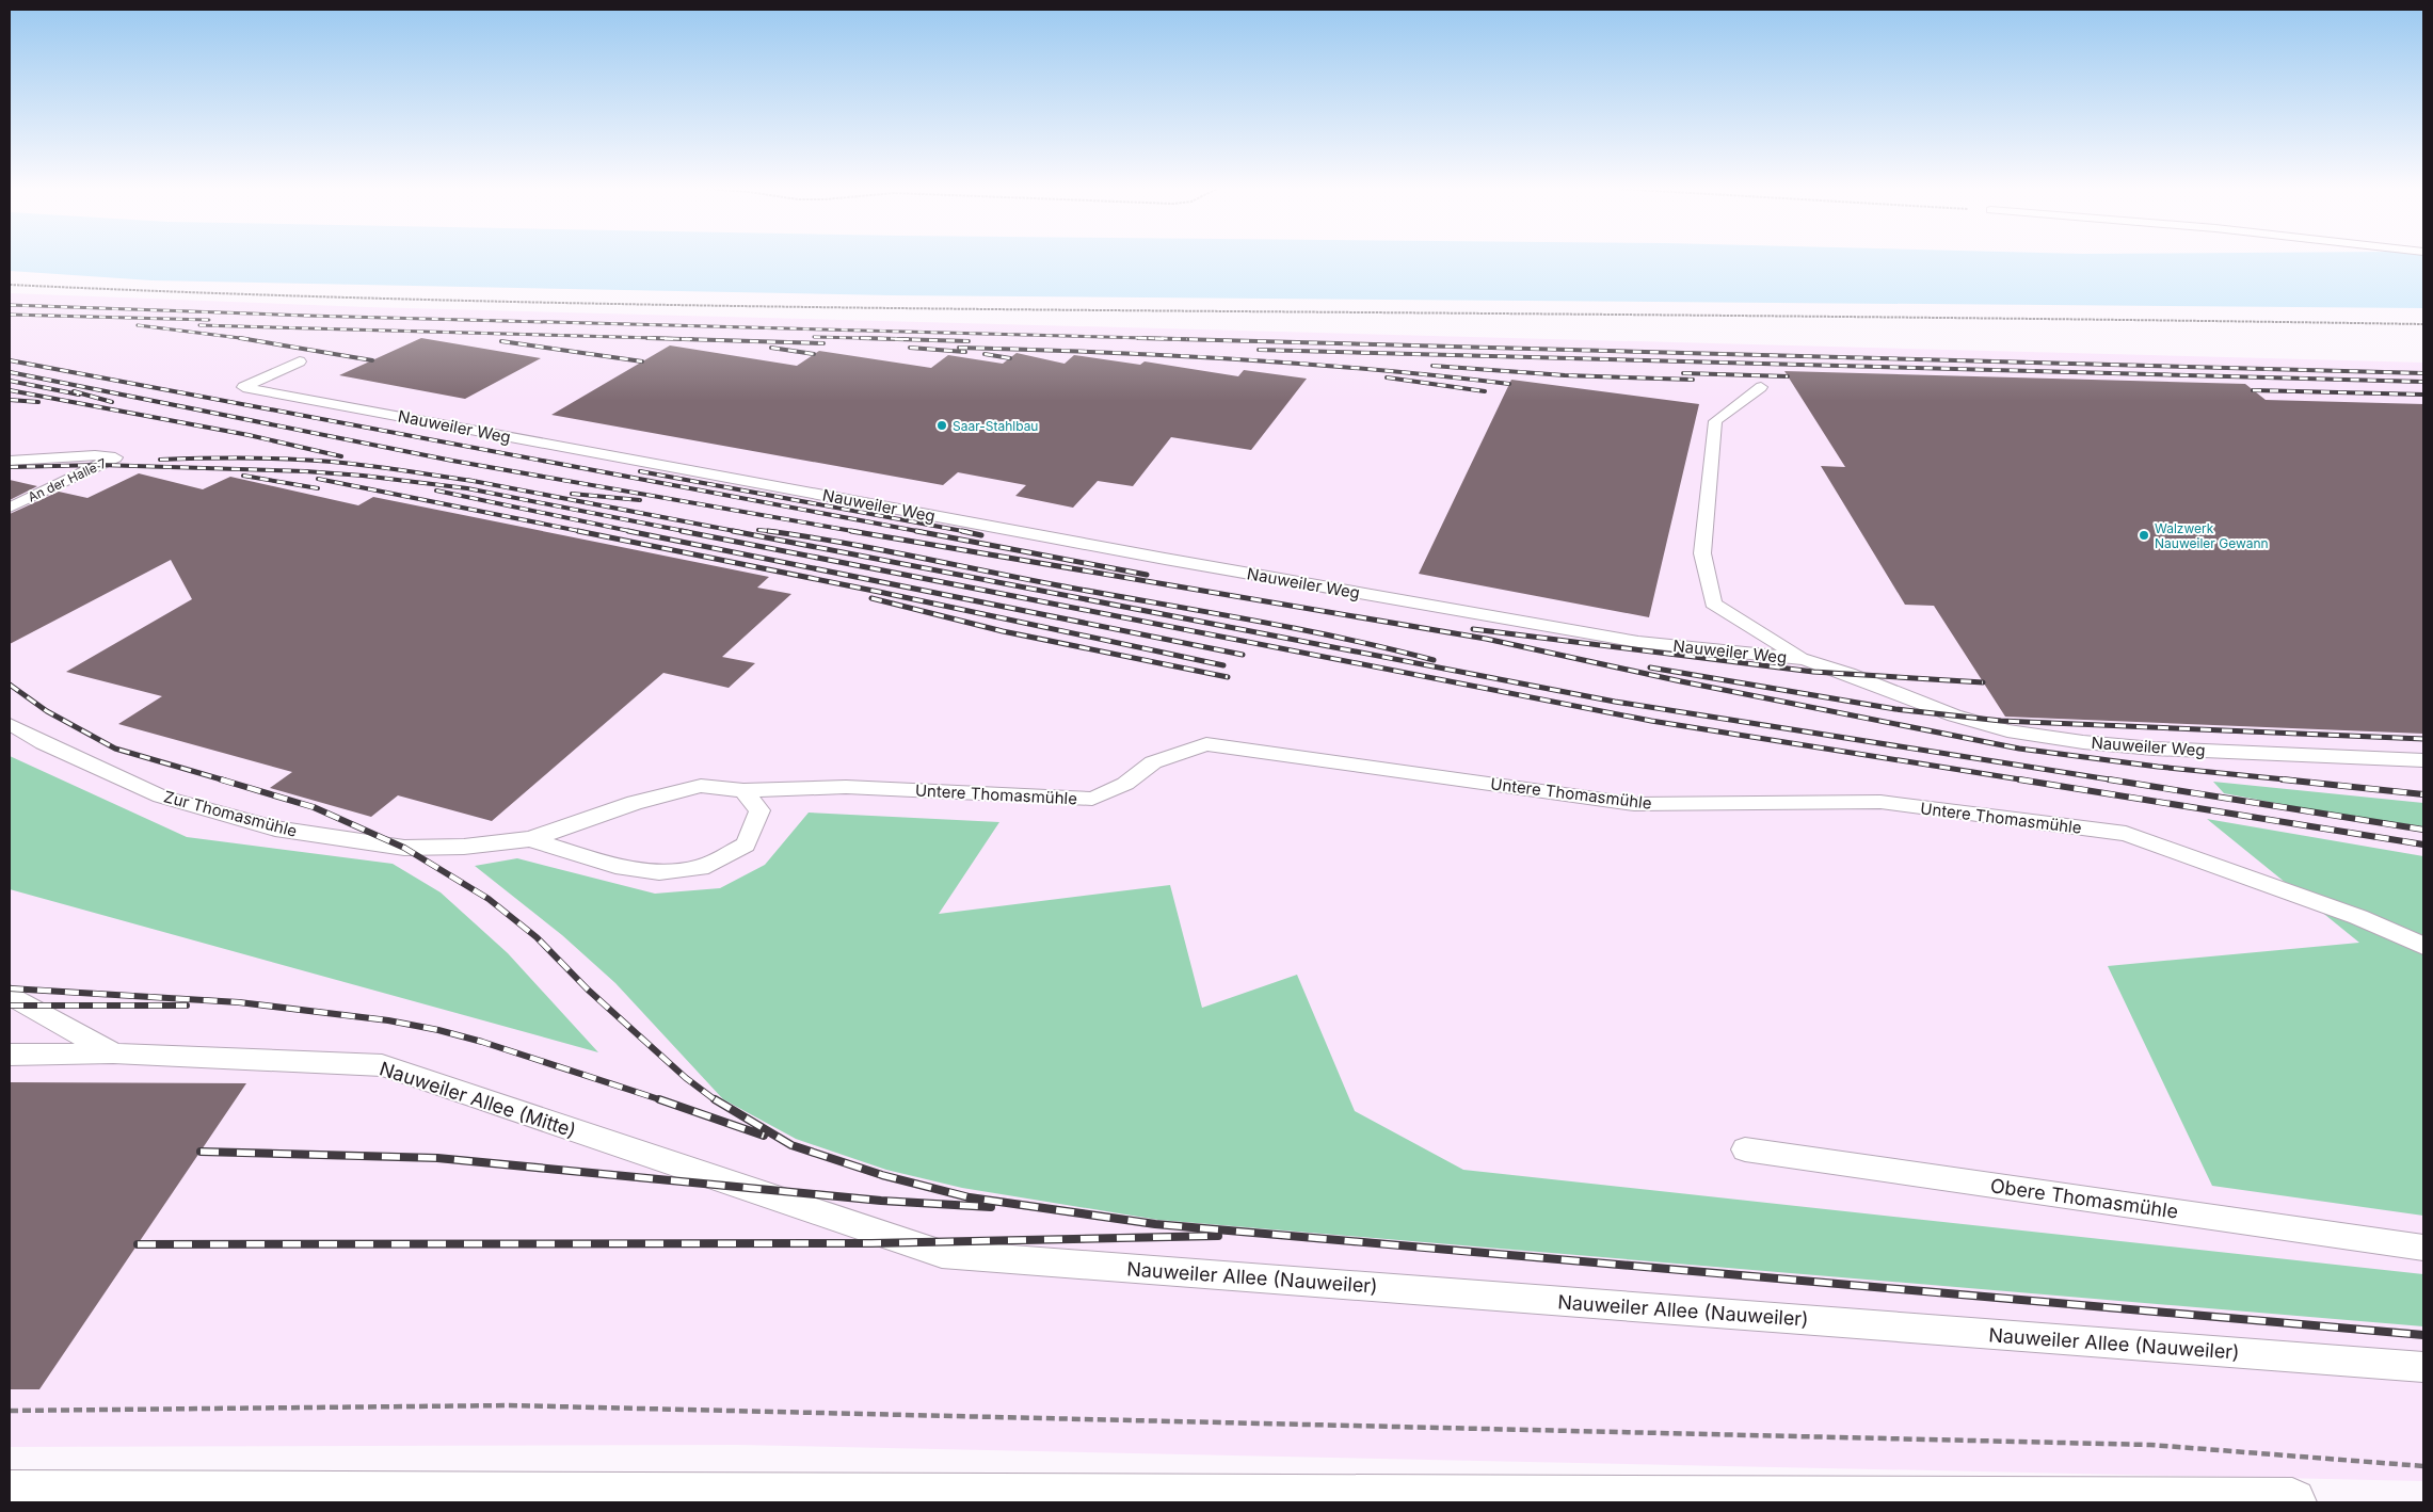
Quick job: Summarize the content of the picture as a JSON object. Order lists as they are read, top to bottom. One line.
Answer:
{"streets":{"lane":["Nauweiler Weg","An der Halle 7","Untere Thomasmühle","Zur Thomasmühle","Nauweiler Allee (Mitte)","Obere Thomasmühle","Nauweiler Allee (Nauweiler)"]},"crossings":[["Untere Thomasmühle","Zur Thomasmühle"],["Nauweiler Allee (Mitte)","Nauweiler Allee (Nauweiler)"]],"places":["Saar-Stahlbau","Walzwerk Nauweiler Gewann"]}
